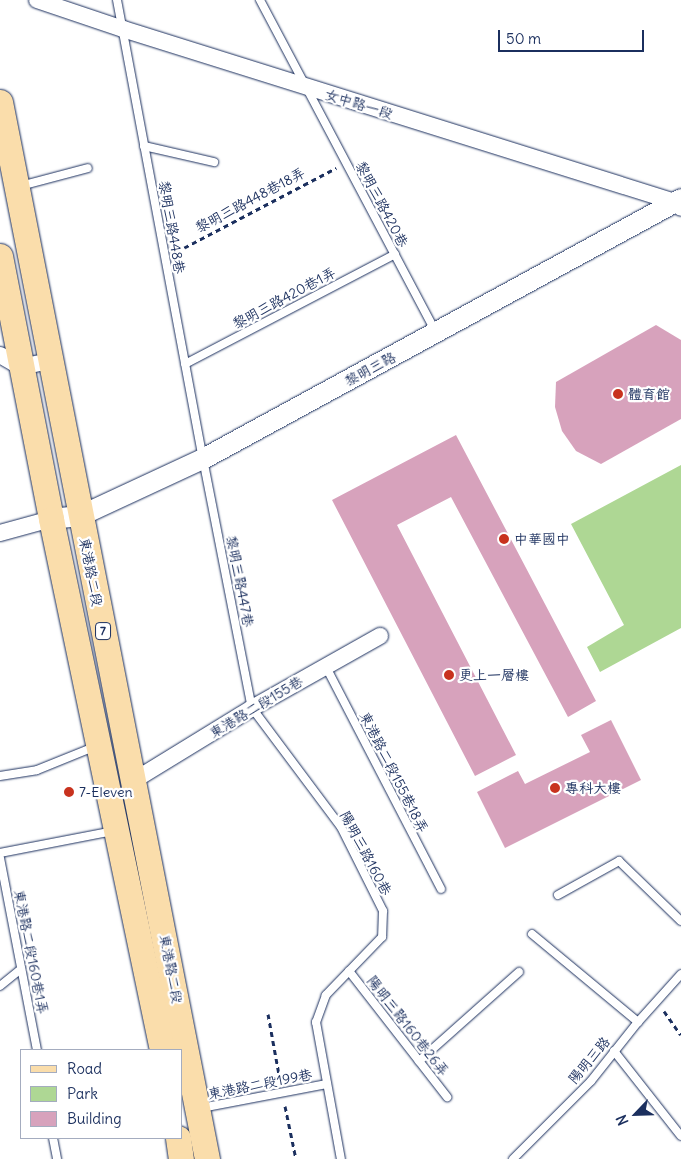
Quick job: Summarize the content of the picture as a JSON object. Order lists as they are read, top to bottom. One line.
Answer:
{"streets":{"main road":["東港路二段","7"],"street":["女中路一段","黎明三路","東港路二段155巷"],"lane":["黎明三路420巷","黎明三路448巷","黎明三路420巷1弄","黎明三路447巷","東港路二段155巷18弄","陽明三路160巷","東港路二段160巷1弄","陽明三路160巷26弄","陽明三路","東港路二段199巷"],"path":["黎明三路448巷18弄"]},"crossings":[["女中路一段","黎明三路420巷"],["女中路一段","黎明三路448巷"],["女中路一段","黎明三路"],["黎明三路448巷18弄","黎明三路420巷"],["黎明三路448巷18弄","黎明三路448巷"],["黎明三路420巷","黎明三路420巷1弄"],["黎明三路420巷","黎明三路"],["黎明三路448巷","黎明三路420巷1弄"],["黎明三路448巷","黎明三路"],["黎明三路448巷","黎明三路447巷"],["黎明三路","東港路二段"],["黎明三路","黎明三路447巷"],["東港路二段","東港路二段155巷"],["東港路二段","東港路二段199巷"],["黎明三路447巷","東港路二段155巷"],["黎明三路447巷","陽明三路160巷"],["東港路二段155巷","東港路二段155巷18弄"],["東港路二段155巷","陽明三路160巷"],["陽明三路160巷","陽明三路160巷26弄"],["陽明三路160巷","東港路二段199巷"]],"places":["體育館","中華國中","更上一層樓","專科大樓","7-Eleven"],"legend":["Road","Park","Building"],"scale_bar":"50 m","north":"bottom left"}
